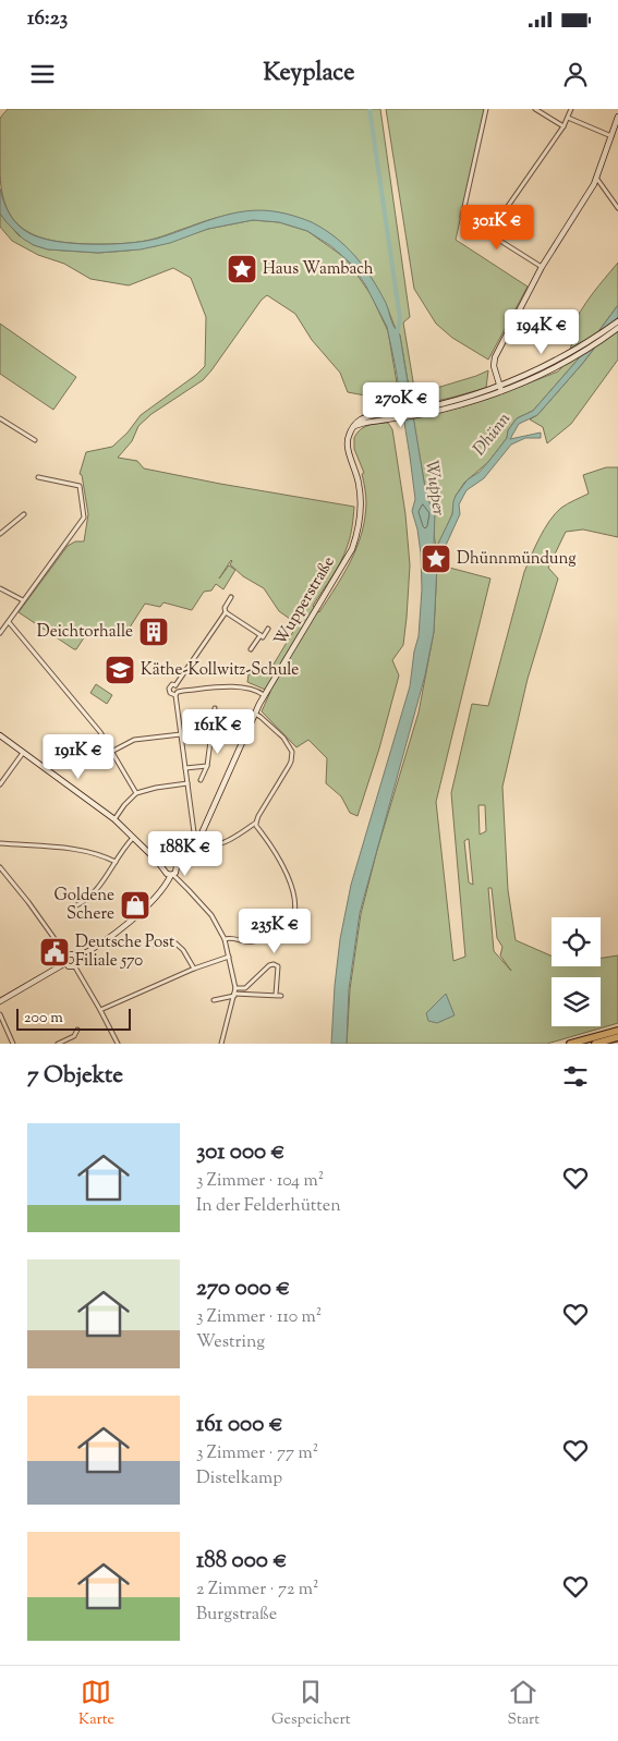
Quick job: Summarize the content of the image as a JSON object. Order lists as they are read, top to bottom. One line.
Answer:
{"streets":{"main road":["Wupperstraße"]},"water":["Dhünn","Wupper"],"places":{"place":["Haus Wambach","Dhünnmündung"],"building":["Deichtorhalle"],"school or university":["Käthe-Kollwitz-Schule"],"shop":["Goldene Schere"],"public building":["Deutsche Post Filiale 570"]},"scale_bar":"200 m","page":{"status":"16:23","header":"Keyplace","price":["301K €","194K €","270K €","161K €","191K €","188K €","235K €"],"scale":"200 m","heading":"7 Objekte","list":[{"name":"301 000 €","note":"3 Zimmer · 104 m² · In der Felderhütten"},{"name":"270 000 €","note":"3 Zimmer · 110 m² · Westring"},{"name":"161 000 €","note":"3 Zimmer · 77 m² · Distelkamp"},{"name":"188 000 €","note":"2 Zimmer · 72 m² · Burgstraße"}],"tabs":["Karte","Gespeichert","Start"]}}
